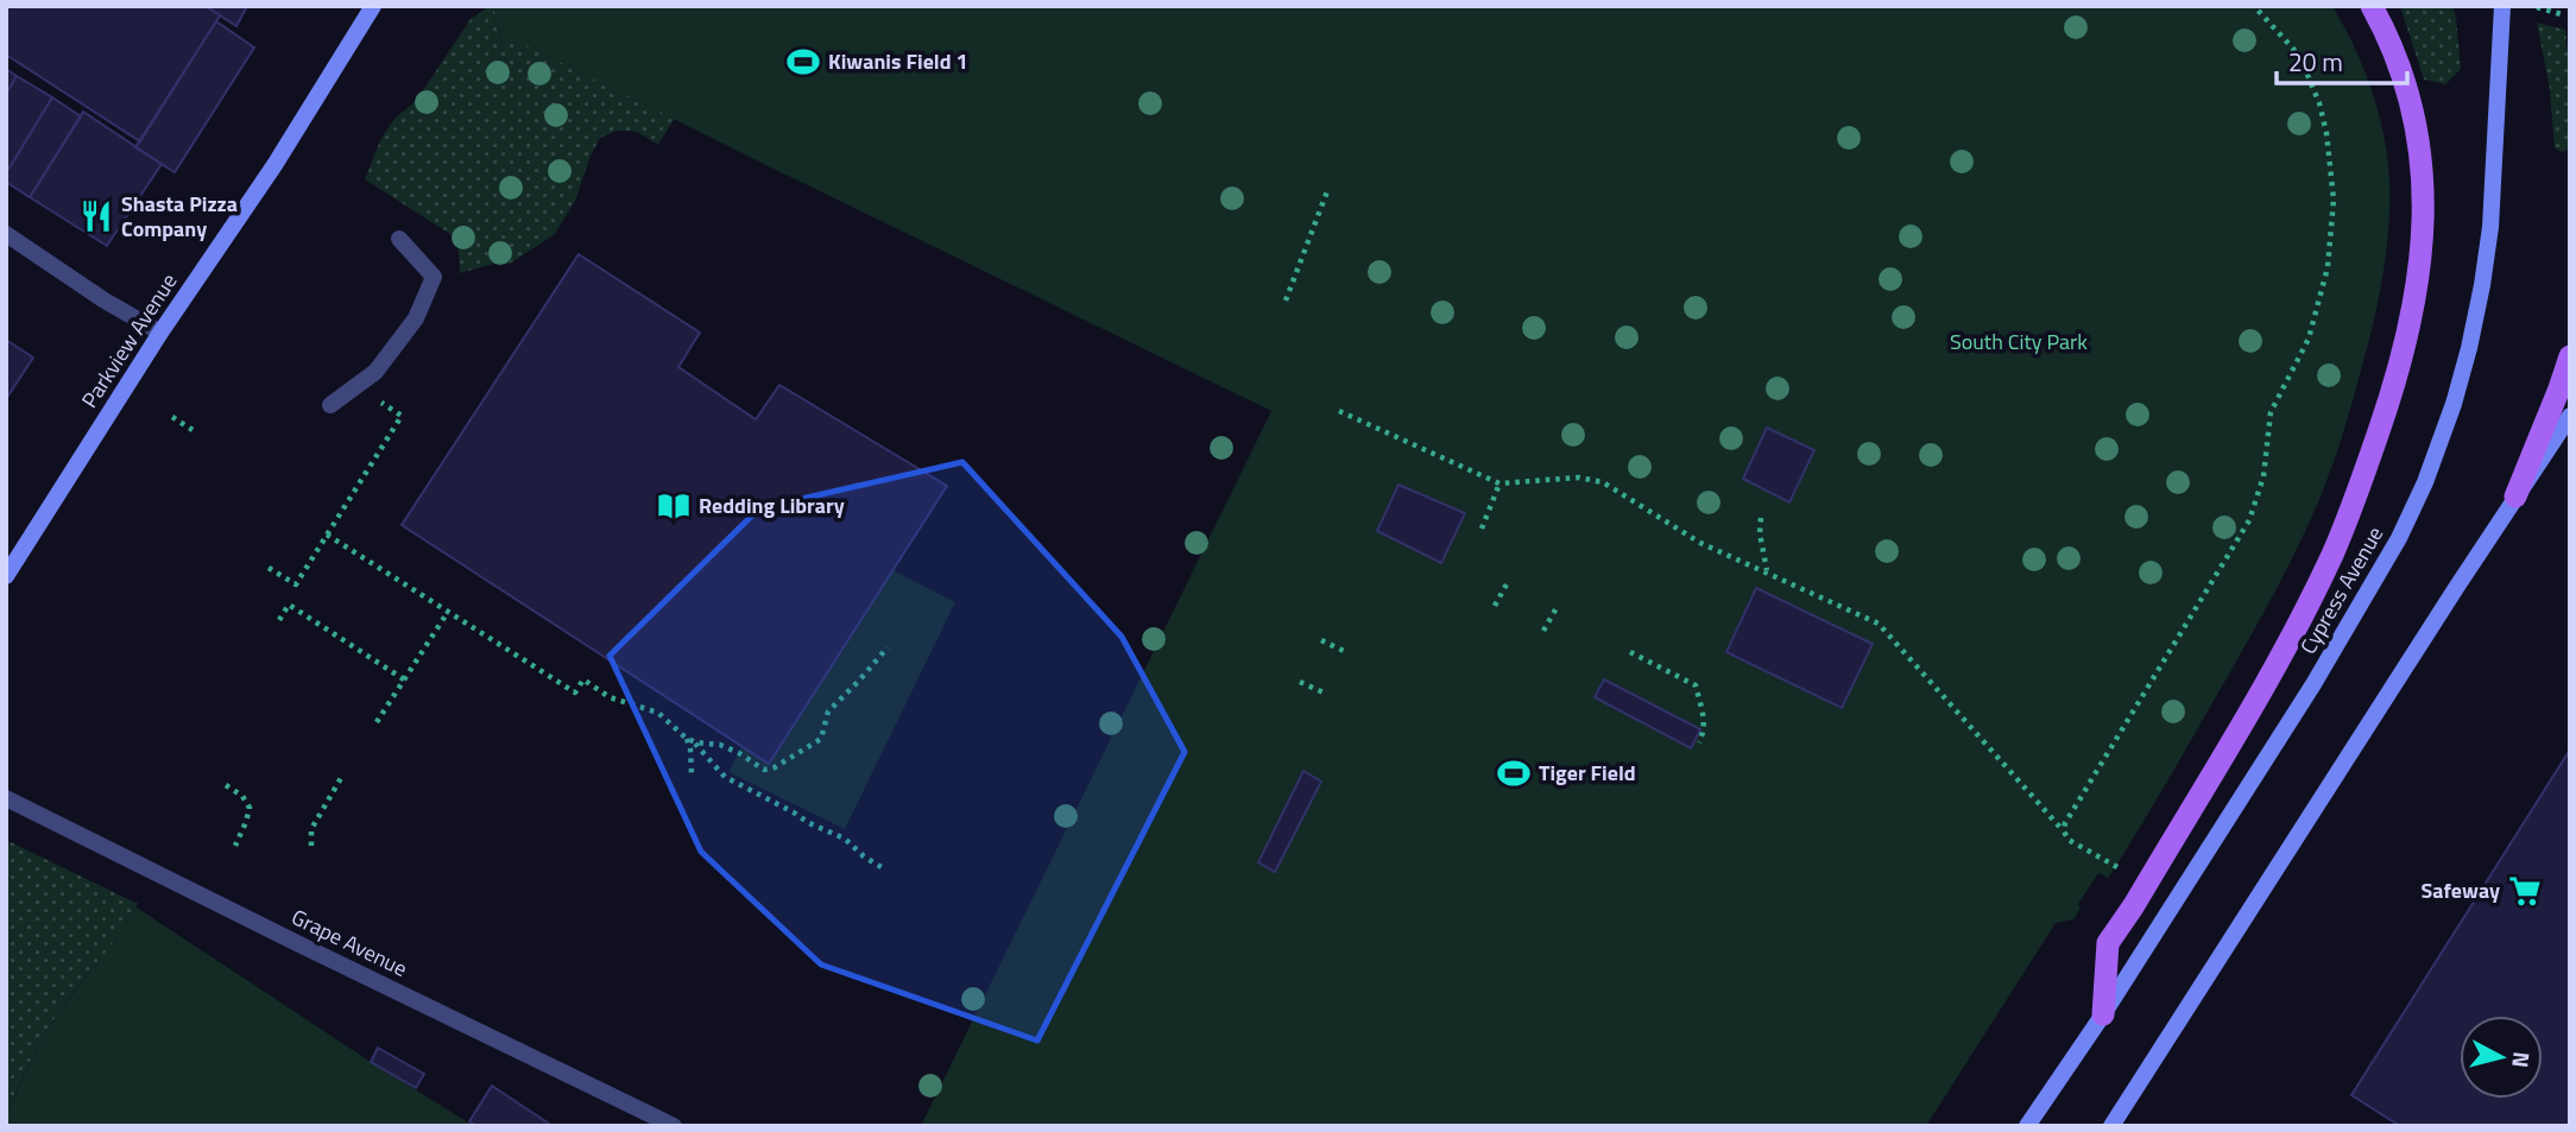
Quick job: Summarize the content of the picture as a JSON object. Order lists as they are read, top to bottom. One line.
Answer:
{"streets":{"main road":["Parkview Avenue","Cypress Avenue"],"street":["Grape Avenue"]},"parks":["South City Park"],"places":{"sports":["Kiwanis Field 1","Tiger Field"],"restaurant":["Shasta Pizza Company"],"library":["Redding Library"],"supermarket":["Safeway"]},"scale_bar":"20 m","north":"right"}
